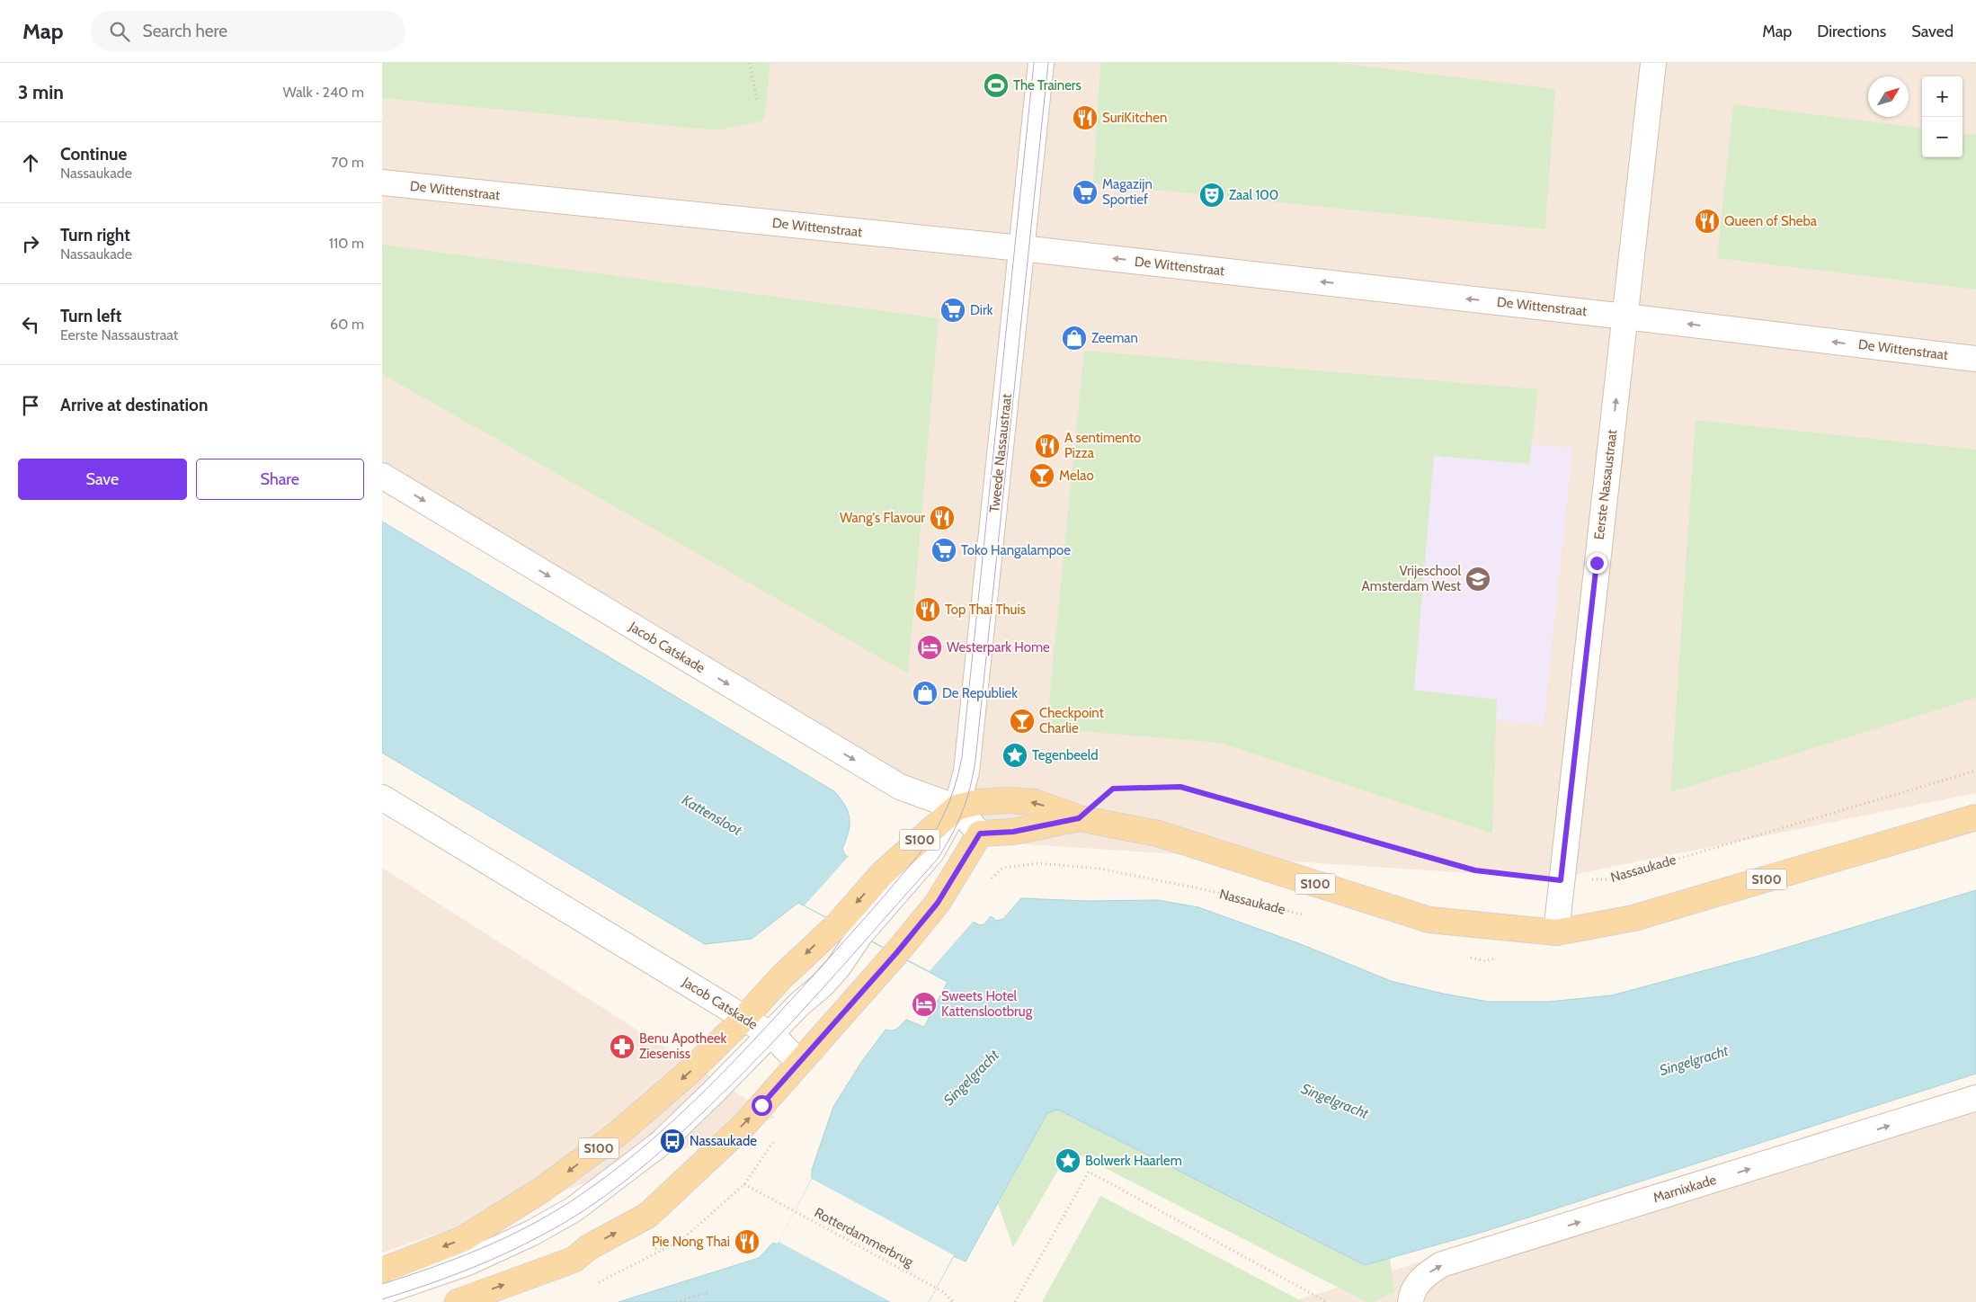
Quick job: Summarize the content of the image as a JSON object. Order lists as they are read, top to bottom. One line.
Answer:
{"streets":{"main road":["S100"],"street":["De Wittenstraat","Tweede Nassaustraat","Eerste Nassaustraat","Jacob Catskade","Marnixkade"],"path":["Nassaukade","Rotterdammerbrug"]},"crossings":[["De Wittenstraat","Tweede Nassaustraat"],["De Wittenstraat","Eerste Nassaustraat"],["Tweede Nassaustraat","Jacob Catskade"],["Tweede Nassaustraat","S100"],["Eerste Nassaustraat","S100"],["Eerste Nassaustraat","Nassaukade"],["Jacob Catskade","S100"],["S100","Nassaukade"]],"one_way":["De Wittenstraat","Eerste Nassaustraat","Jacob Catskade","Marnixkade"],"water":["Kattensloot","Singelgracht"],"places":{"sports":["The Trainers"],"restaurant":["SuriKitchen","Queen of Sheba","A sentimento Pizza","Wang's Flavour","Top Thai Thuis","Pie Nong Thai"],"supermarket":["Magazijn Sportief","Dirk","Toko Hangalampoe"],"theatre":["Zaal 100"],"shop":["Zeeman","De Republiek"],"bar":["Melao","Checkpoint Charlie"],"school or university":["Vrijeschool Amsterdam West"],"hotel":["Westerpark Home","Sweets Hotel Kattenslootbrug"],"place":["Tegenbeeld","Bolwerk Haarlem"],"pharmacy":["Benu Apotheek Zieseniss"],"bus stop":["Nassaukade"]},"north":"top right","page":{"header":"Map","search":"Search here","nav":["Map","Directions","Saved"],"heading":["3 min","Walk · 240 m"],"map_buttons":["+","−"],"list":[["Continue","Nassaukade","70 m"],["Turn right","Nassaukade","110 m"],["Turn left","Eerste Nassaustraat","60 m"],"Arrive at destination"],"buttons":["Save","Share"]}}
